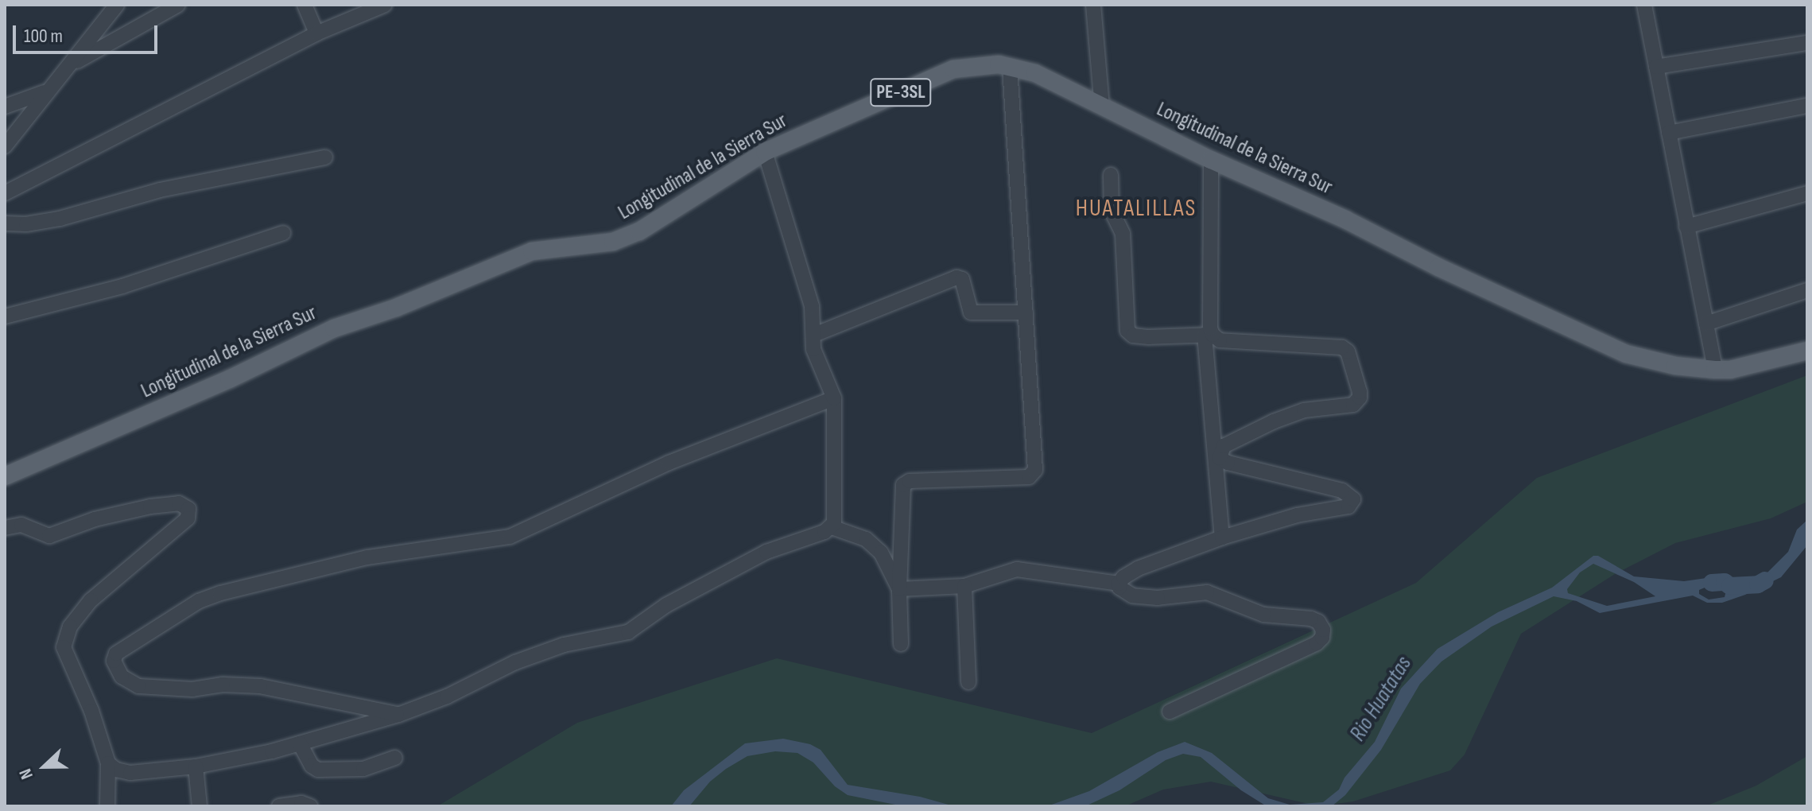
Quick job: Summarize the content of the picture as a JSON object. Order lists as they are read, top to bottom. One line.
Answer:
{"streets":{"main road":["PE-3SL","Longitudinal de la Sierra Sur"]},"districts":["HUATALILLAS"],"water":["Rio Huatatas"],"scale_bar":"100 m","north":"left"}
